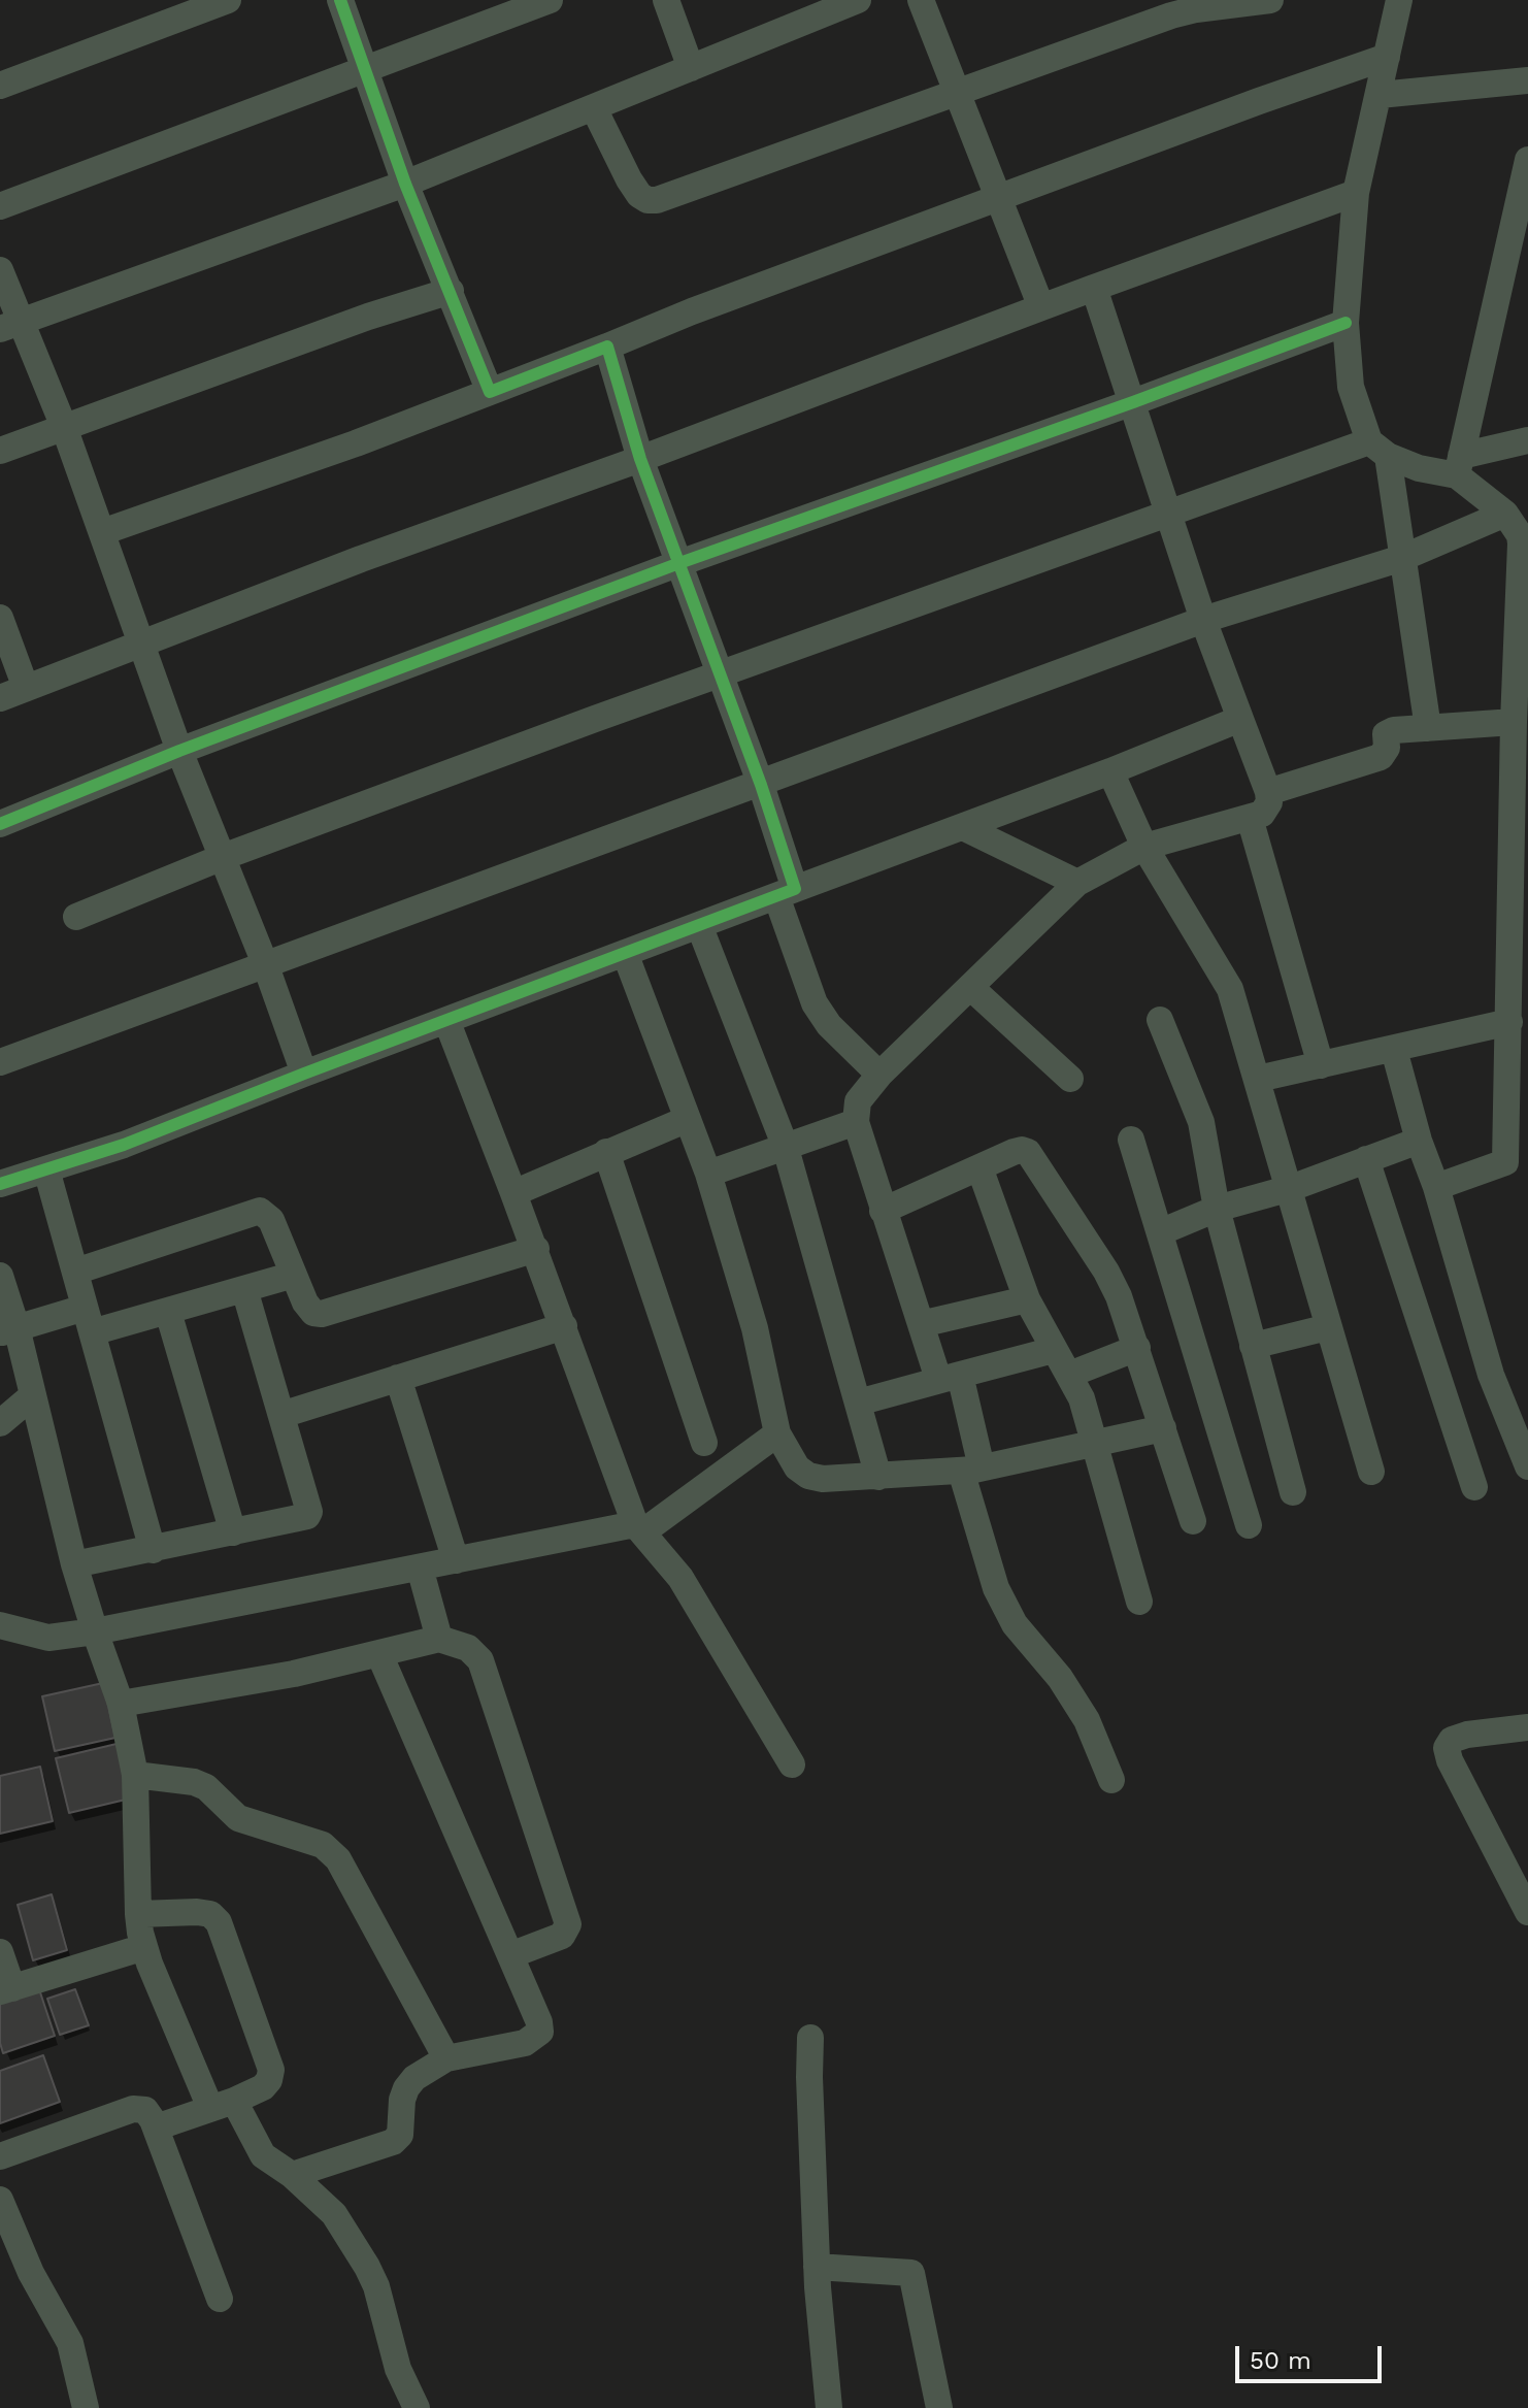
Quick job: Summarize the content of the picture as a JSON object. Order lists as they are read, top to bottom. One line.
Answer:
{"scale_bar":"50 m"}
